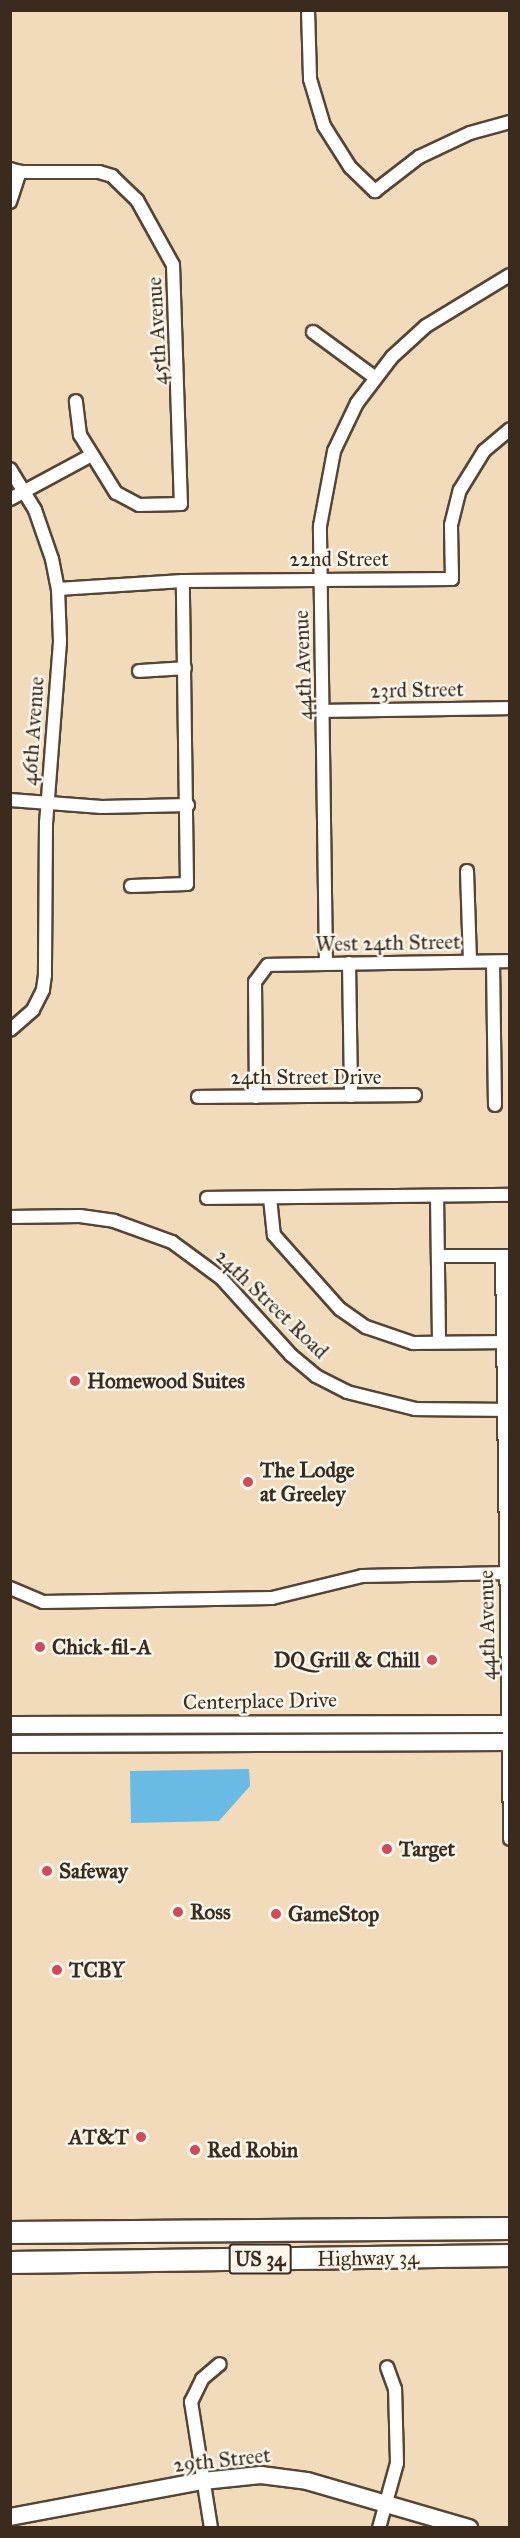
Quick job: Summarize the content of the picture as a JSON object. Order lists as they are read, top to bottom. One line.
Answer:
{"streets":{"highway":["Highway 34","US 34"],"street":["45th Avenue","22nd Street","44th Avenue","23rd Street","46th Avenue","West 24th Street","24th Street Drive","24th Street Road","Centerplace Drive","29th Street"]},"crossings":[["22nd Street","44th Avenue"],["22nd Street","46th Avenue"],["44th Avenue","23rd Street"],["44th Avenue","West 24th Street"],["44th Avenue","24th Street Road"],["44th Avenue","Centerplace Drive"],["West 24th Street","24th Street Drive"]],"places":["Homewood Suites","The Lodge at Greeley","Chick-fil-A","DQ Grill & Chill","Target","Safeway","Ross","GameStop","TCBY","AT&T","Red Robin"]}
